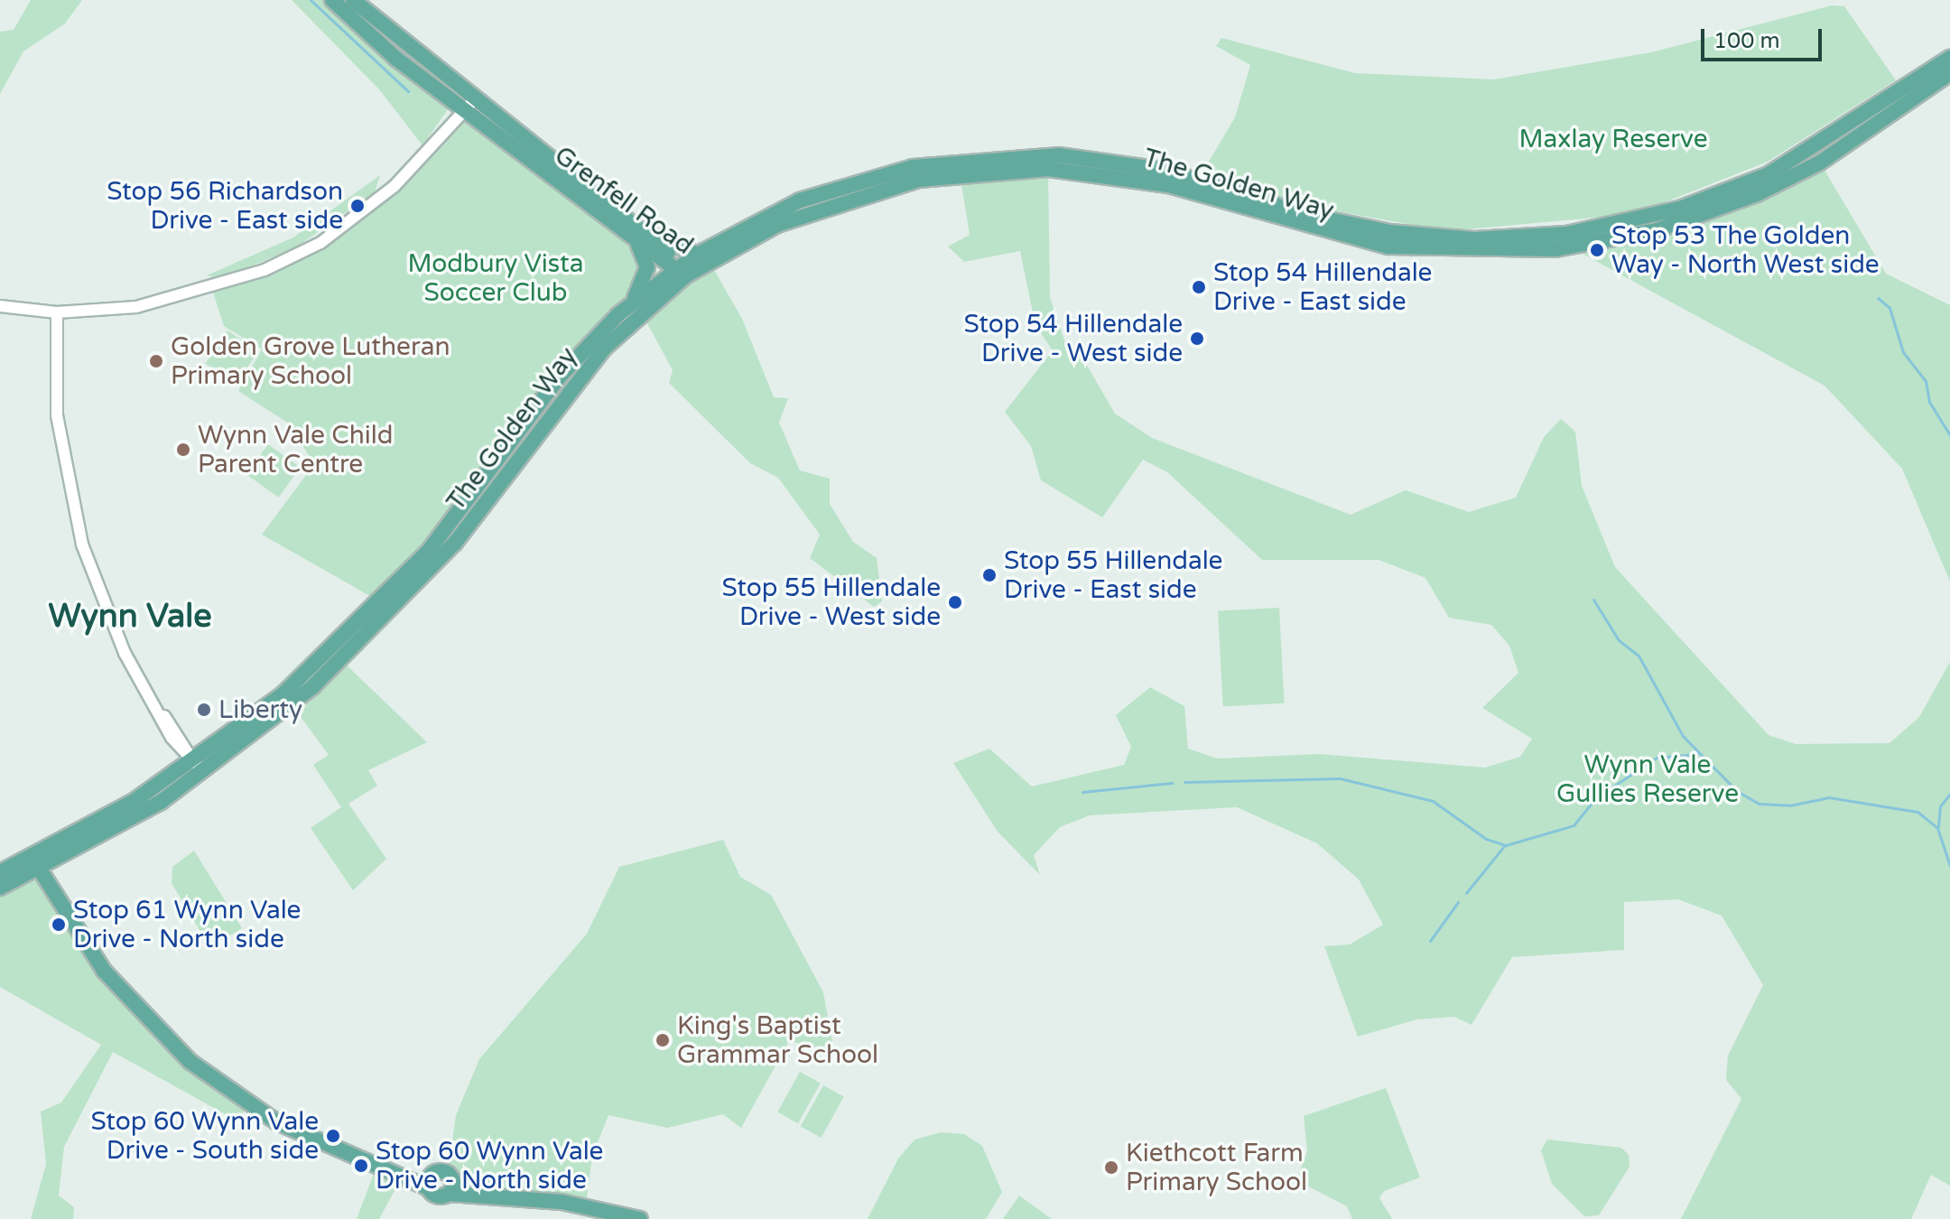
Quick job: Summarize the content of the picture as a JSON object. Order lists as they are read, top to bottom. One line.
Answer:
{"streets":{"main road":["The Golden Way","Grenfell Road"]},"crossings":[["The Golden Way","Grenfell Road"]],"districts":["Wynn Vale"],"parks":["Maxlay Reserve","Modbury Vista Soccer Club","Wynn Vale Gullies Reserve"],"places":["Stop 56 Richardson Drive - East side","Stop 53 The Golden Way - North West side","Stop 54 Hillendale Drive - East side","Stop 54 Hillendale Drive - West side","Golden Grove Lutheran Primary School","Wynn Vale Child Parent Centre","Stop 55 Hillendale Drive - East side","Stop 55 Hillendale Drive - West side","Liberty","Stop 61 Wynn Vale Drive - North side","King's Baptist Grammar School","Stop 60 Wynn Vale Drive - South side","Stop 60 Wynn Vale Drive - North side","Kiethcott Farm Primary School"],"scale_bar":"100 m"}
